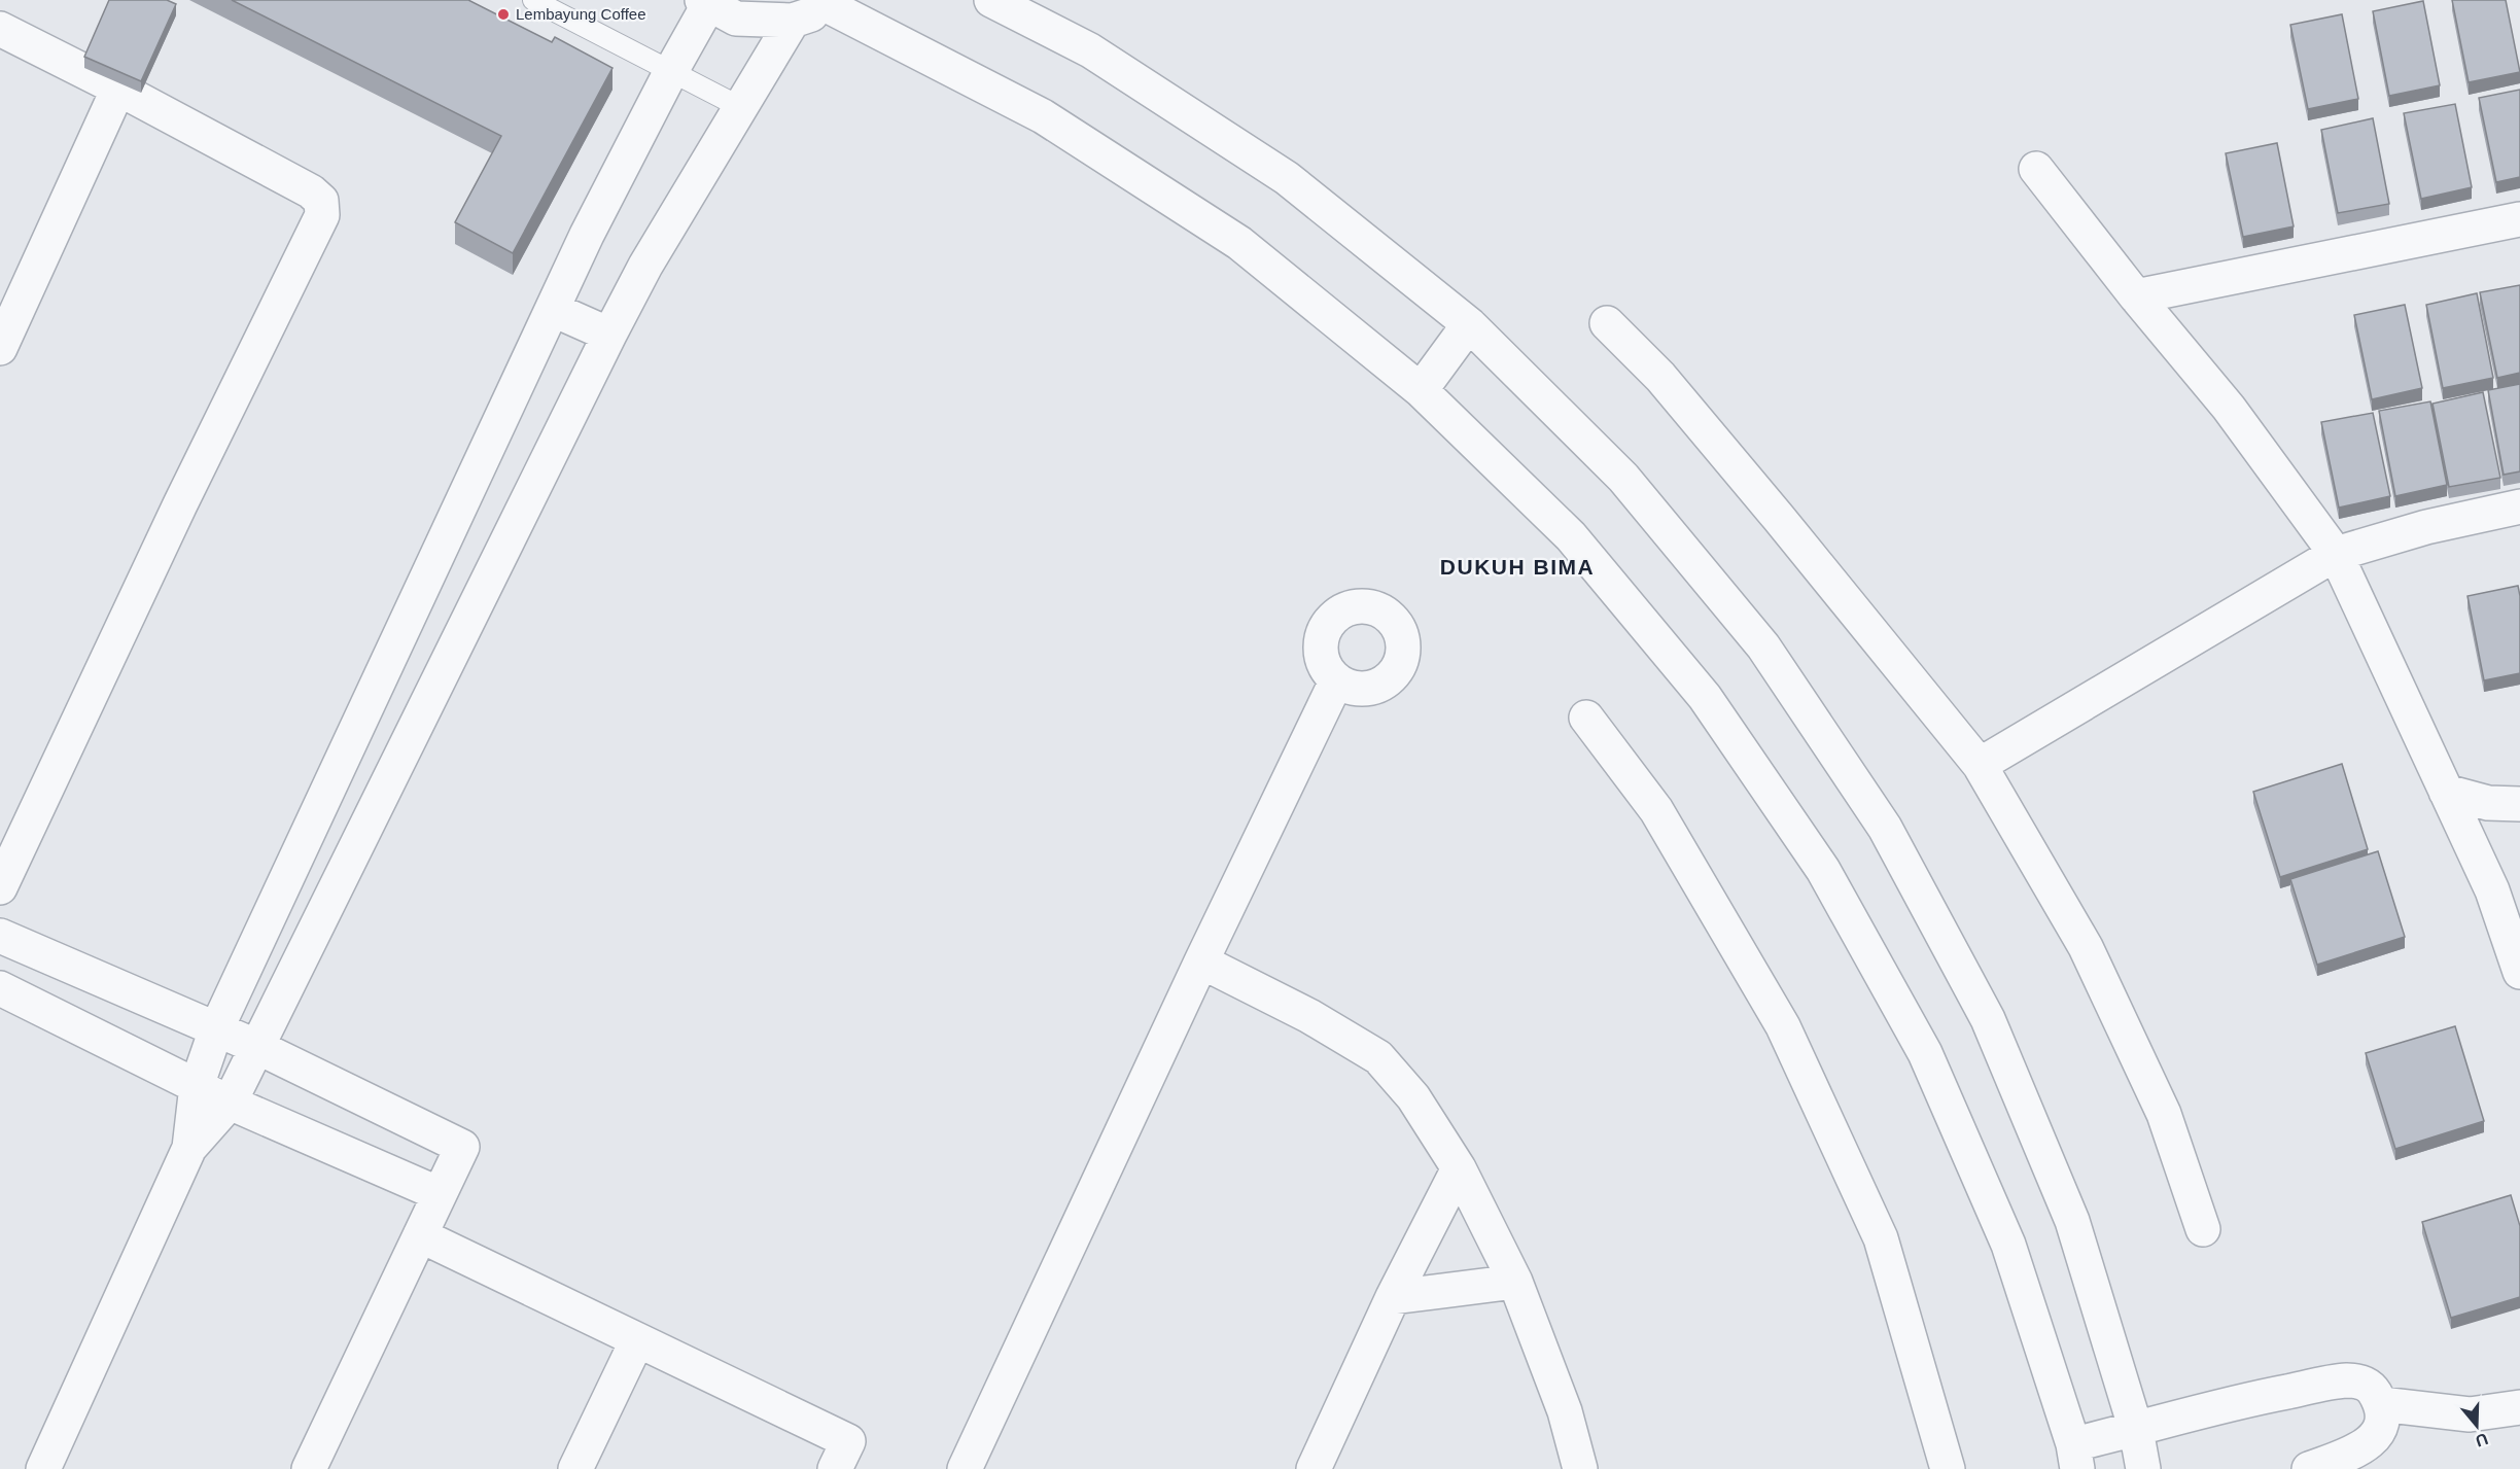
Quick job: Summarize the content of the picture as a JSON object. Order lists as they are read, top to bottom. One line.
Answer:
{"districts":["DUKUH BIMA"],"places":["Lembayung Coffee"],"north":"bottom"}
